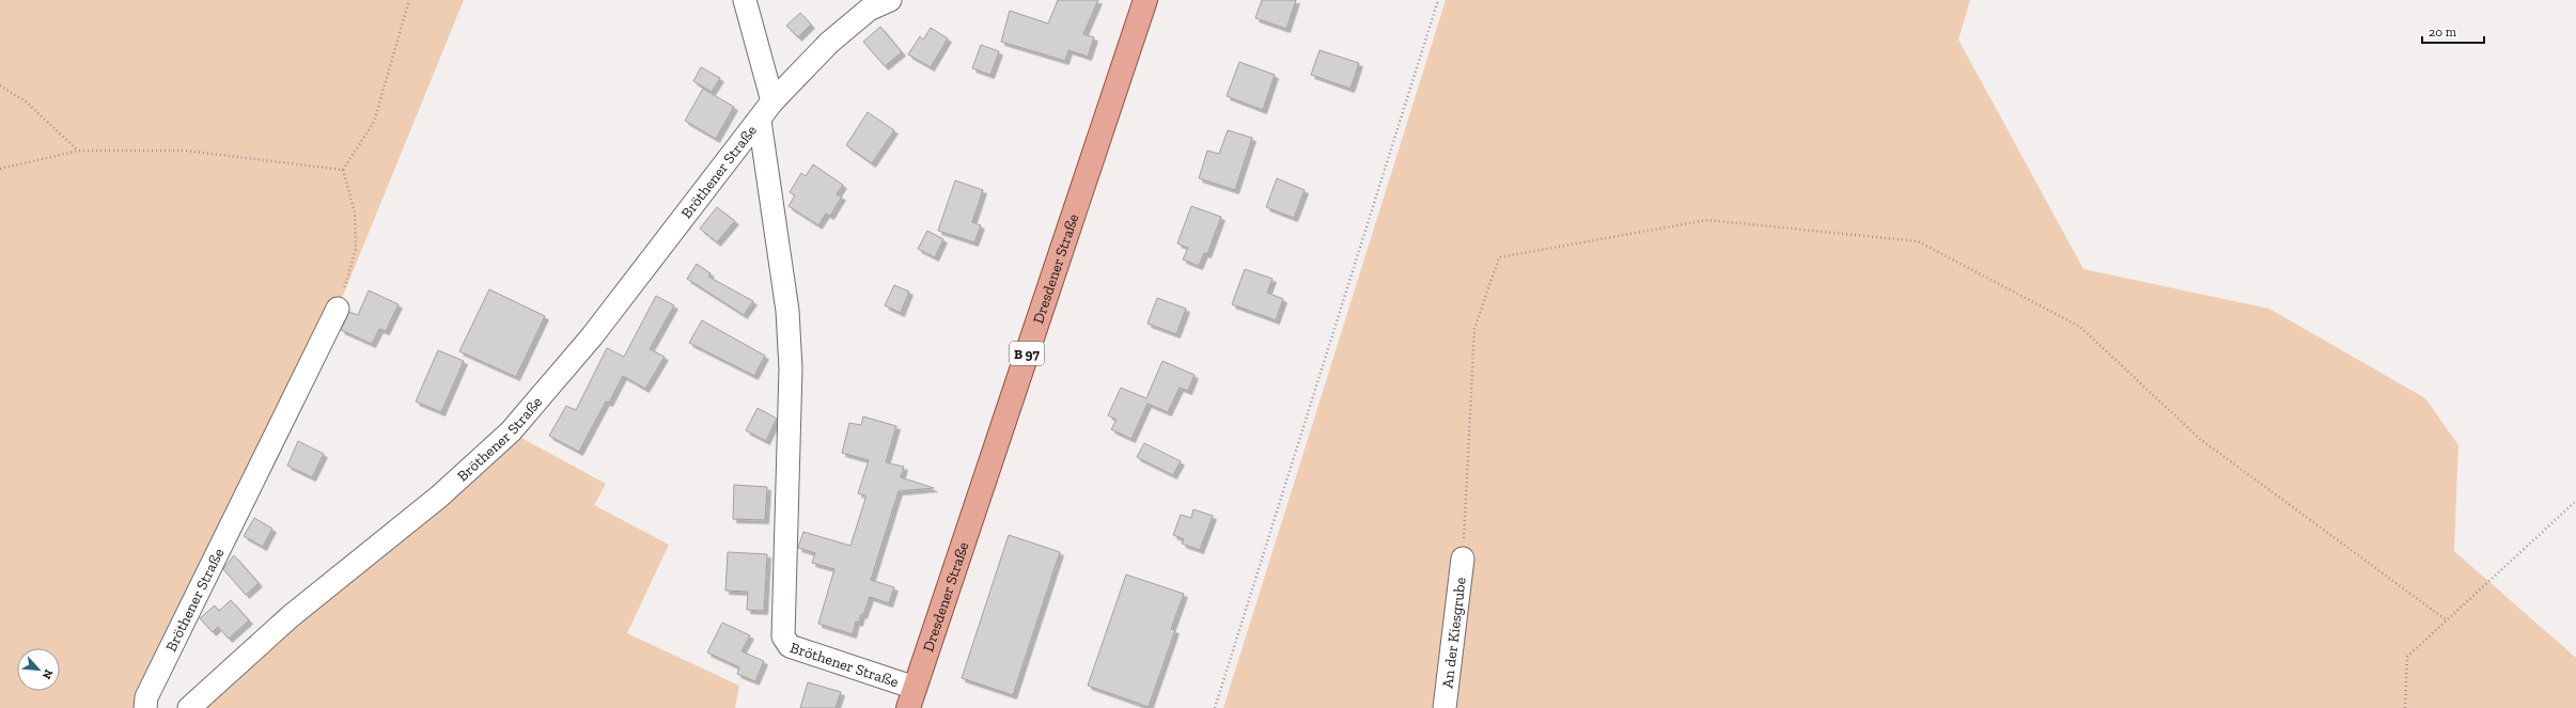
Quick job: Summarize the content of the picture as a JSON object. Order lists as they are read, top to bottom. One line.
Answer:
{"streets":{"main road":["Dresdener Straße","B 97"],"street":["Bröthener Straße","An der Kiesgrube"]},"crossings":[["Bröthener Straße","Dresdener Straße"]],"scale_bar":"20 m","north":"bottom right"}
